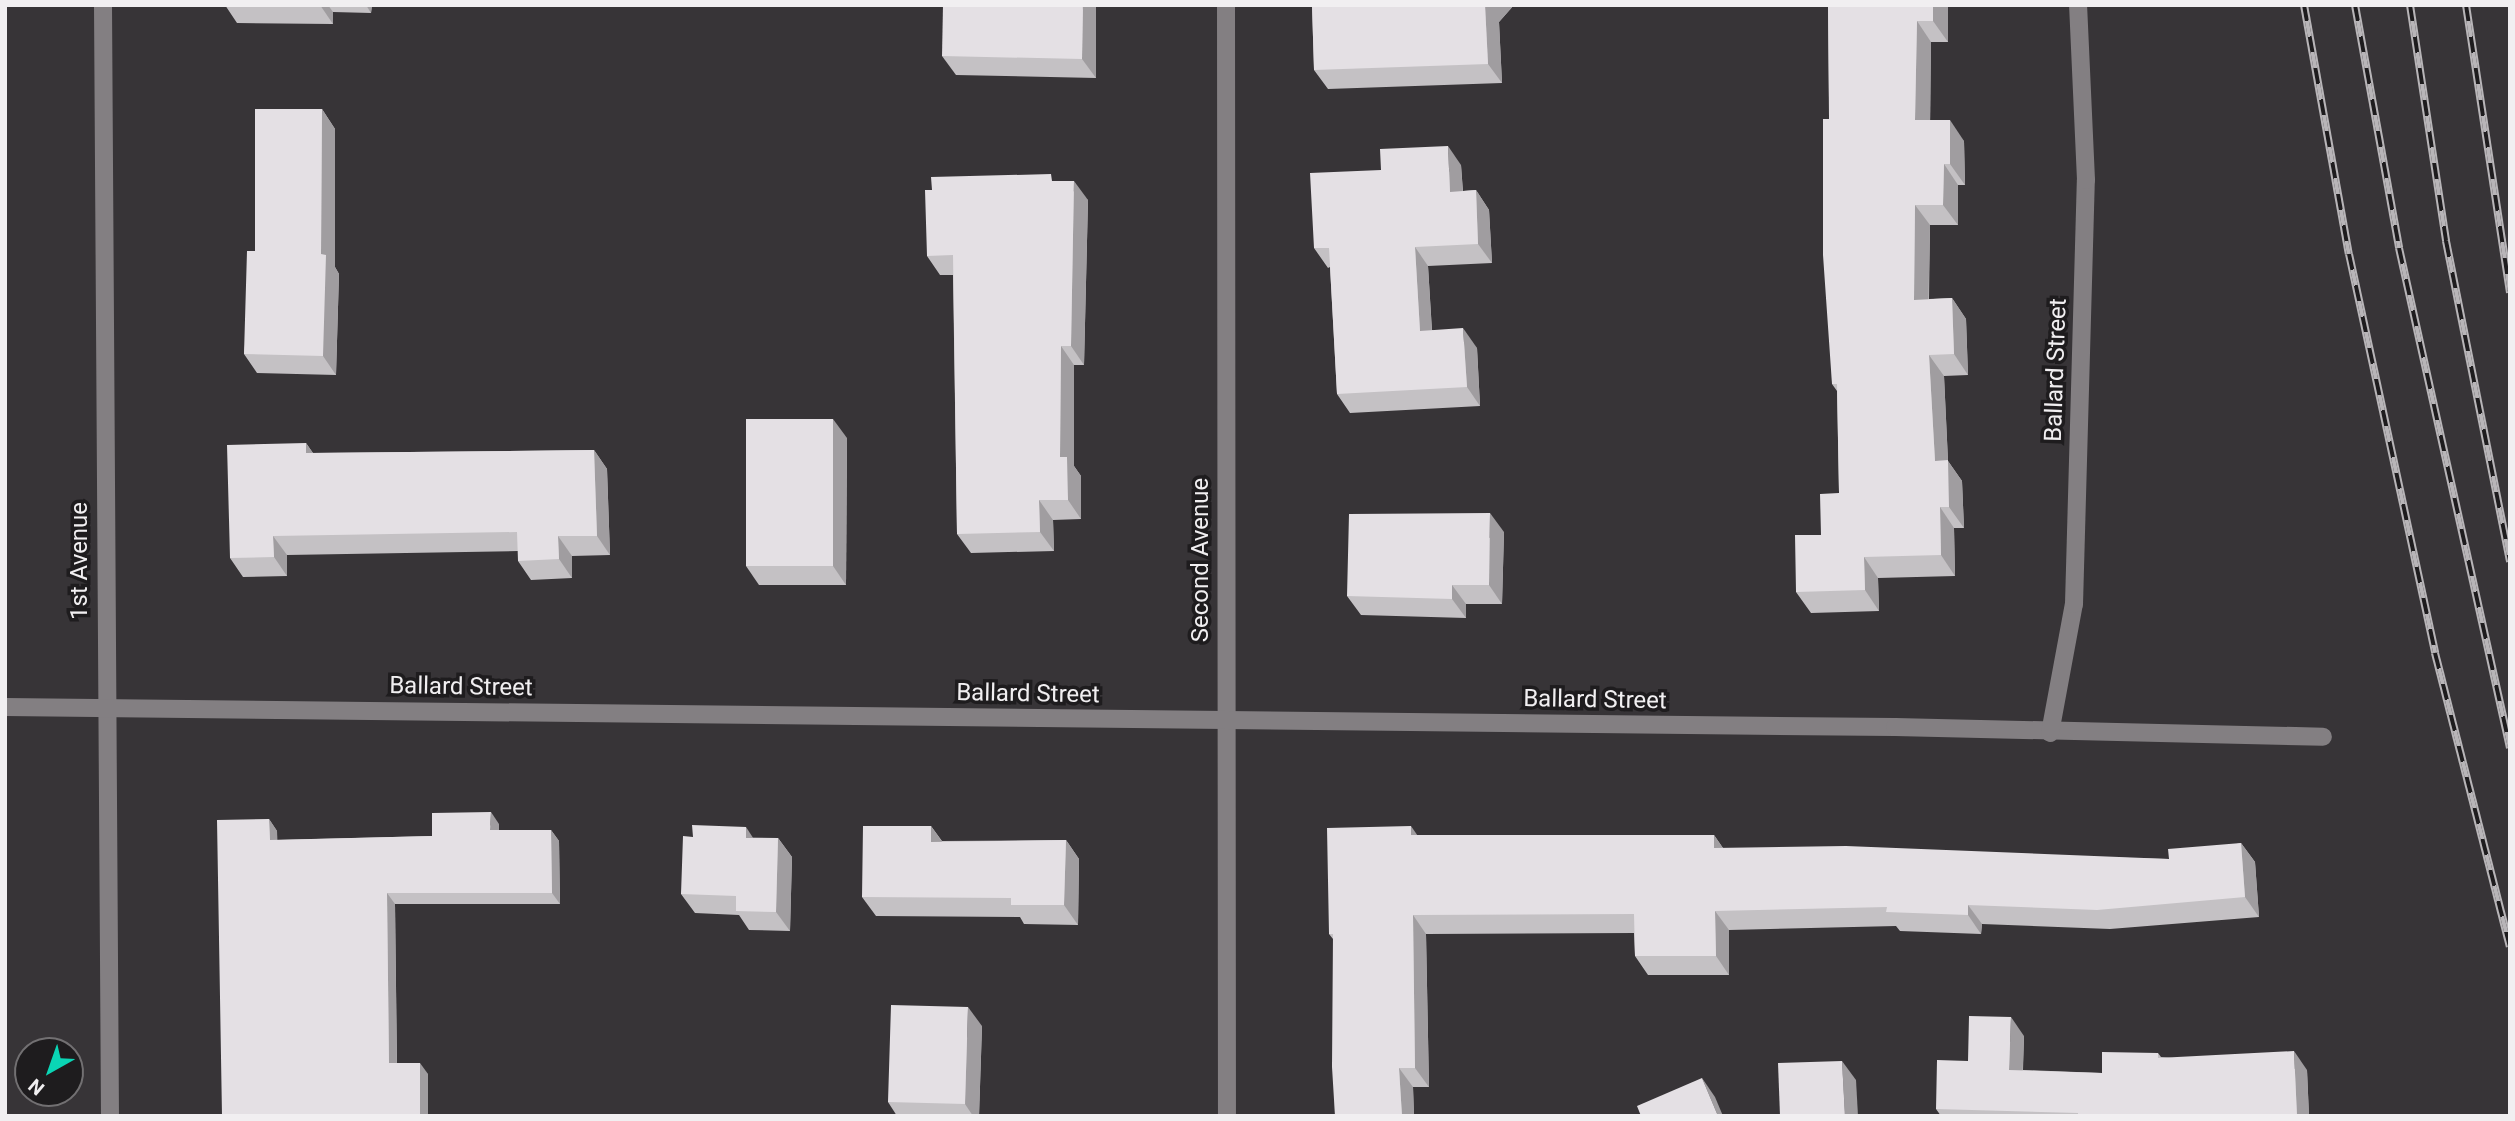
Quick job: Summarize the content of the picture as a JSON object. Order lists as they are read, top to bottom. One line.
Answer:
{"streets":{"street":["Ballard Street","Second Avenue","1st Avenue"]},"crossings":[["Ballard Street","Second Avenue"],["Ballard Street","1st Avenue"]],"north":"bottom left"}
